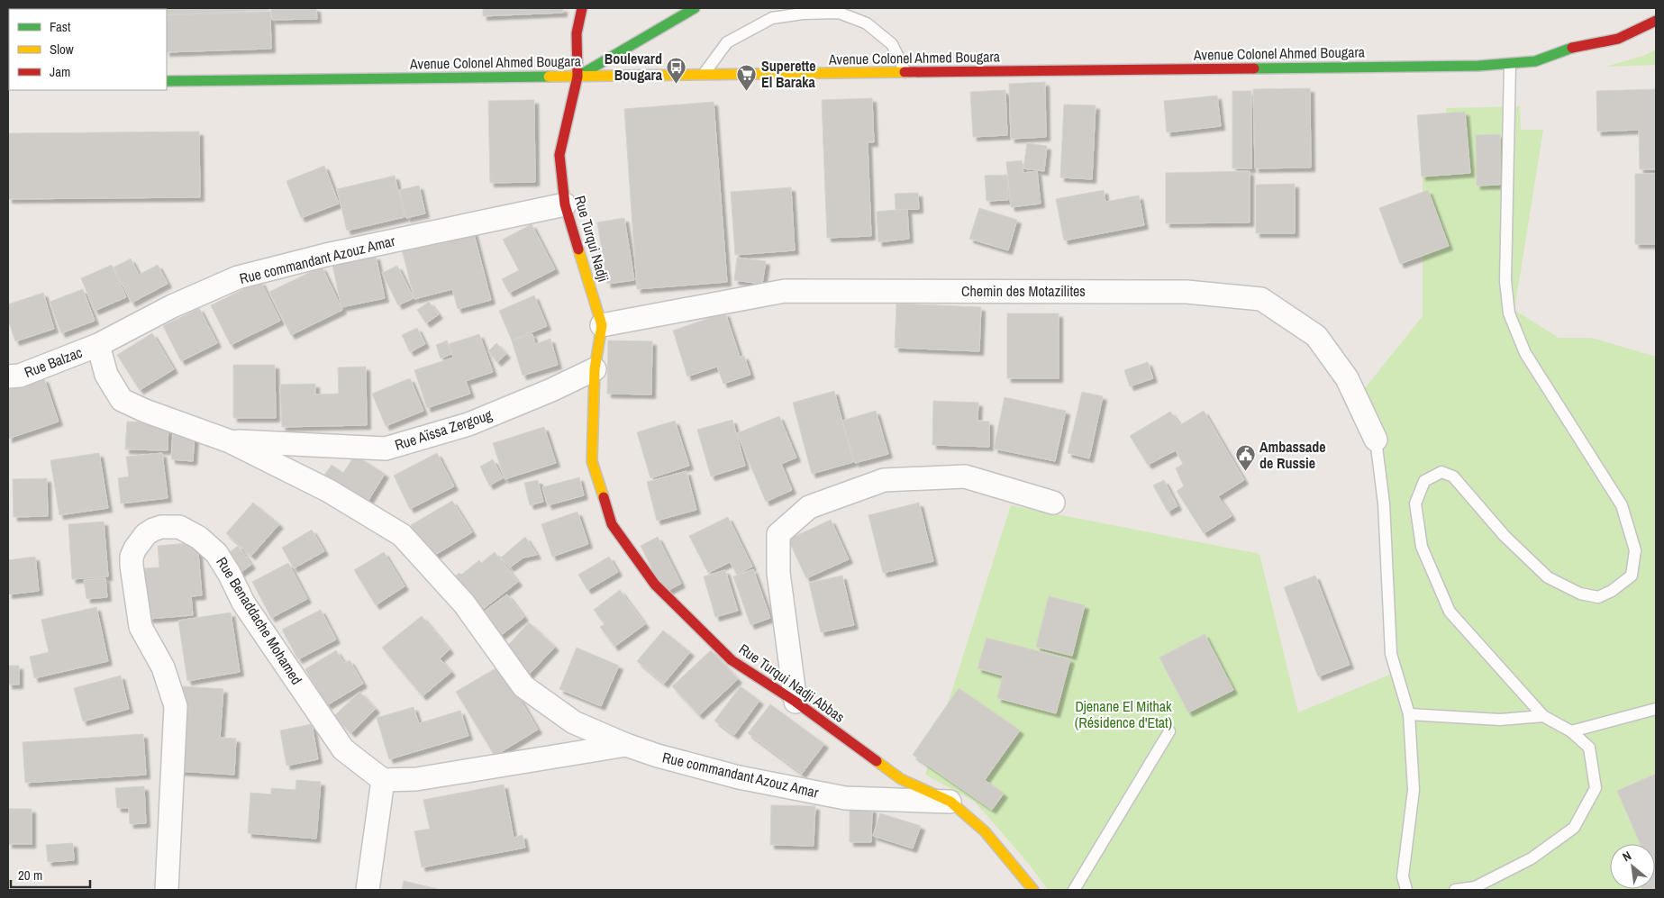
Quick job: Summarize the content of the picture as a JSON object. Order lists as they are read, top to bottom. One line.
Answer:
{"streets":{"main road":["Avenue Colonel Ahmed Bougara","Rue Turqui Nadji","Rue Turqui Nadji Abbas"],"street":["Rue commandant Azouz Amar","Chemin des Motazilites","Rue Balzac","Rue Aïssa Zergoug","Rue Benaddache Mohamed"]},"crossings":[["Avenue Colonel Ahmed Bougara","Rue Turqui Nadji"],["Rue Turqui Nadji","Rue commandant Azouz Amar"],["Rue Turqui Nadji","Chemin des Motazilites"],["Rue Turqui Nadji","Rue Aïssa Zergoug"],["Rue Turqui Nadji","Rue Turqui Nadji Abbas"],["Rue commandant Azouz Amar","Rue Balzac"],["Rue commandant Azouz Amar","Rue Aïssa Zergoug"],["Rue commandant Azouz Amar","Rue Turqui Nadji Abbas"],["Rue Aïssa Zergoug","Rue Turqui Nadji Abbas"]],"parks":["Djenane El Mithak (Résidence d'Etat)"],"places":{"bus stop":["Boulevard Bougara"],"supermarket":["Superette El Baraka"],"public building":["Ambassade de Russie"]},"legend":["Fast","Slow","Jam"],"scale_bar":"20 m","north":"top left"}
